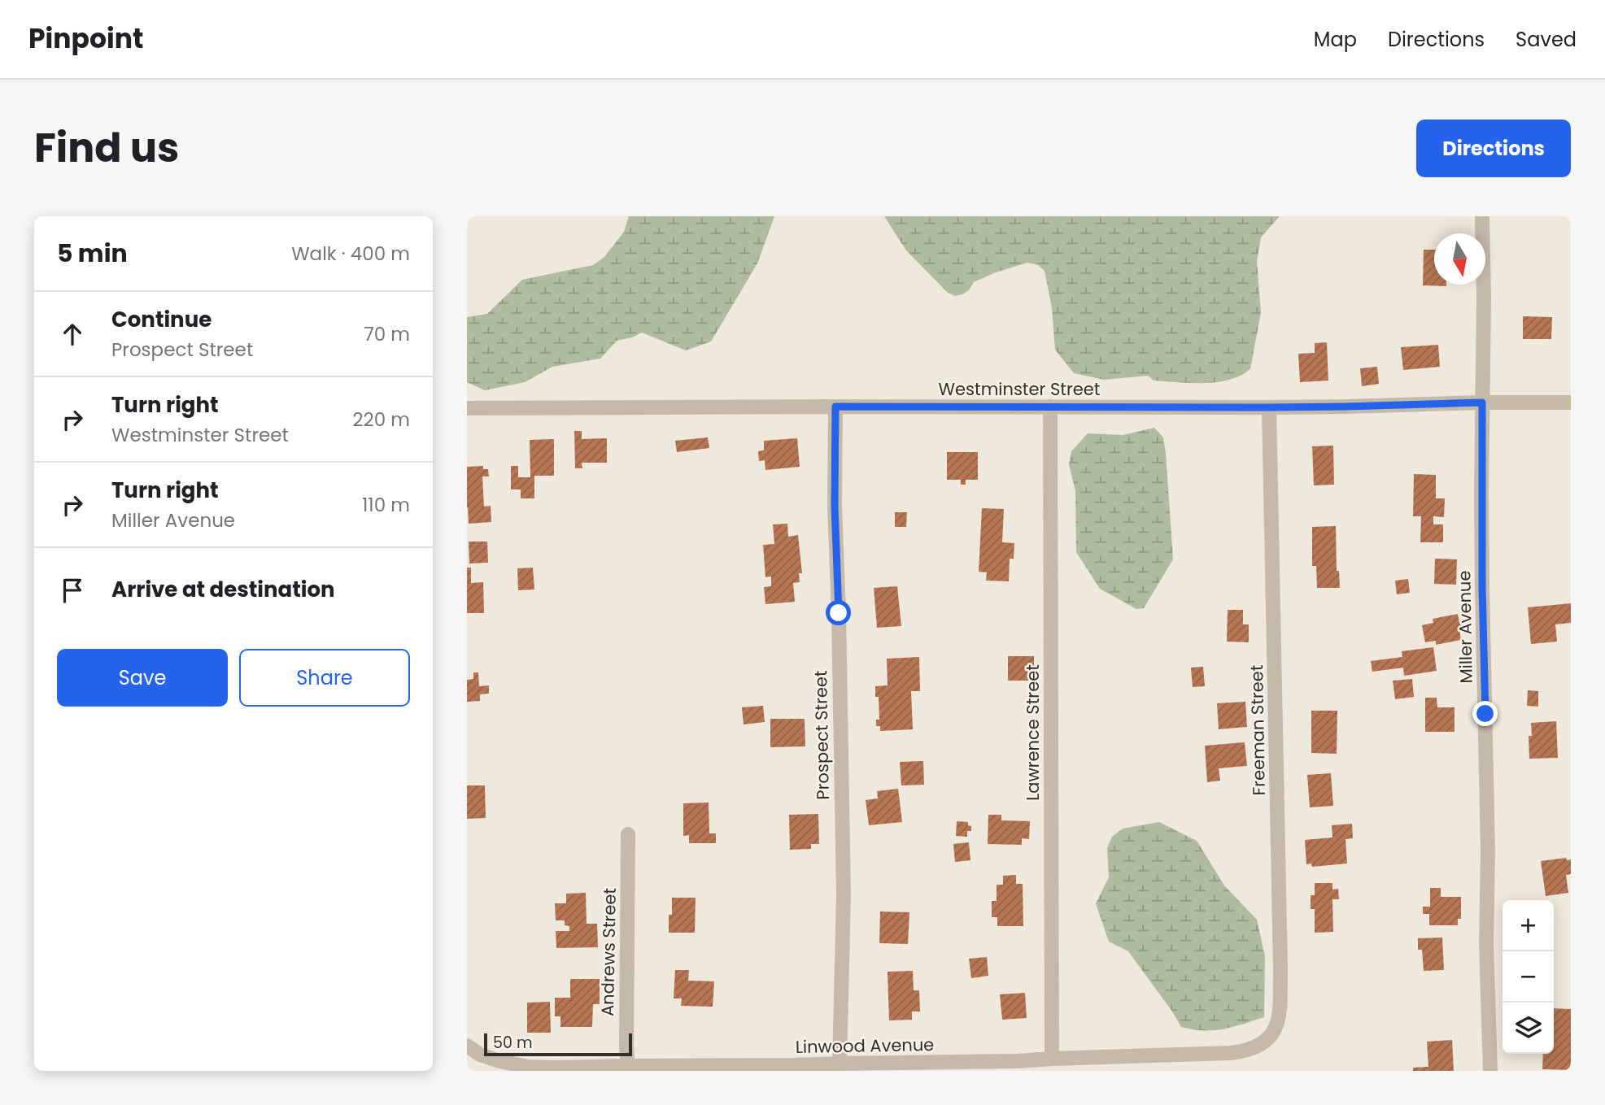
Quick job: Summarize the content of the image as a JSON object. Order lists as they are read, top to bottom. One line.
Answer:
{"streets":{"street":["Westminster Street","Miller Avenue","Freeman Street","Lawrence Street","Prospect Street","Andrews Street","Linwood Avenue"]},"crossings":[["Westminster Street","Miller Avenue"],["Westminster Street","Freeman Street"],["Westminster Street","Lawrence Street"],["Westminster Street","Prospect Street"],["Freeman Street","Linwood Avenue"],["Lawrence Street","Linwood Avenue"],["Prospect Street","Linwood Avenue"],["Andrews Street","Linwood Avenue"]],"scale_bar":"50 m","north":"bottom","page":{"header":"Pinpoint","nav":["Map","Directions","Saved"],"title":"Find us","buttons":["Directions",["Save","Share"]],"heading":["5 min","Walk · 400 m"],"list":[["Continue","Prospect Street","70 m"],["Turn right","Westminster Street","220 m"],["Turn right","Miller Avenue","110 m"],"Arrive at destination"],"map_buttons":["+","−"],"scale":"50 m"}}
